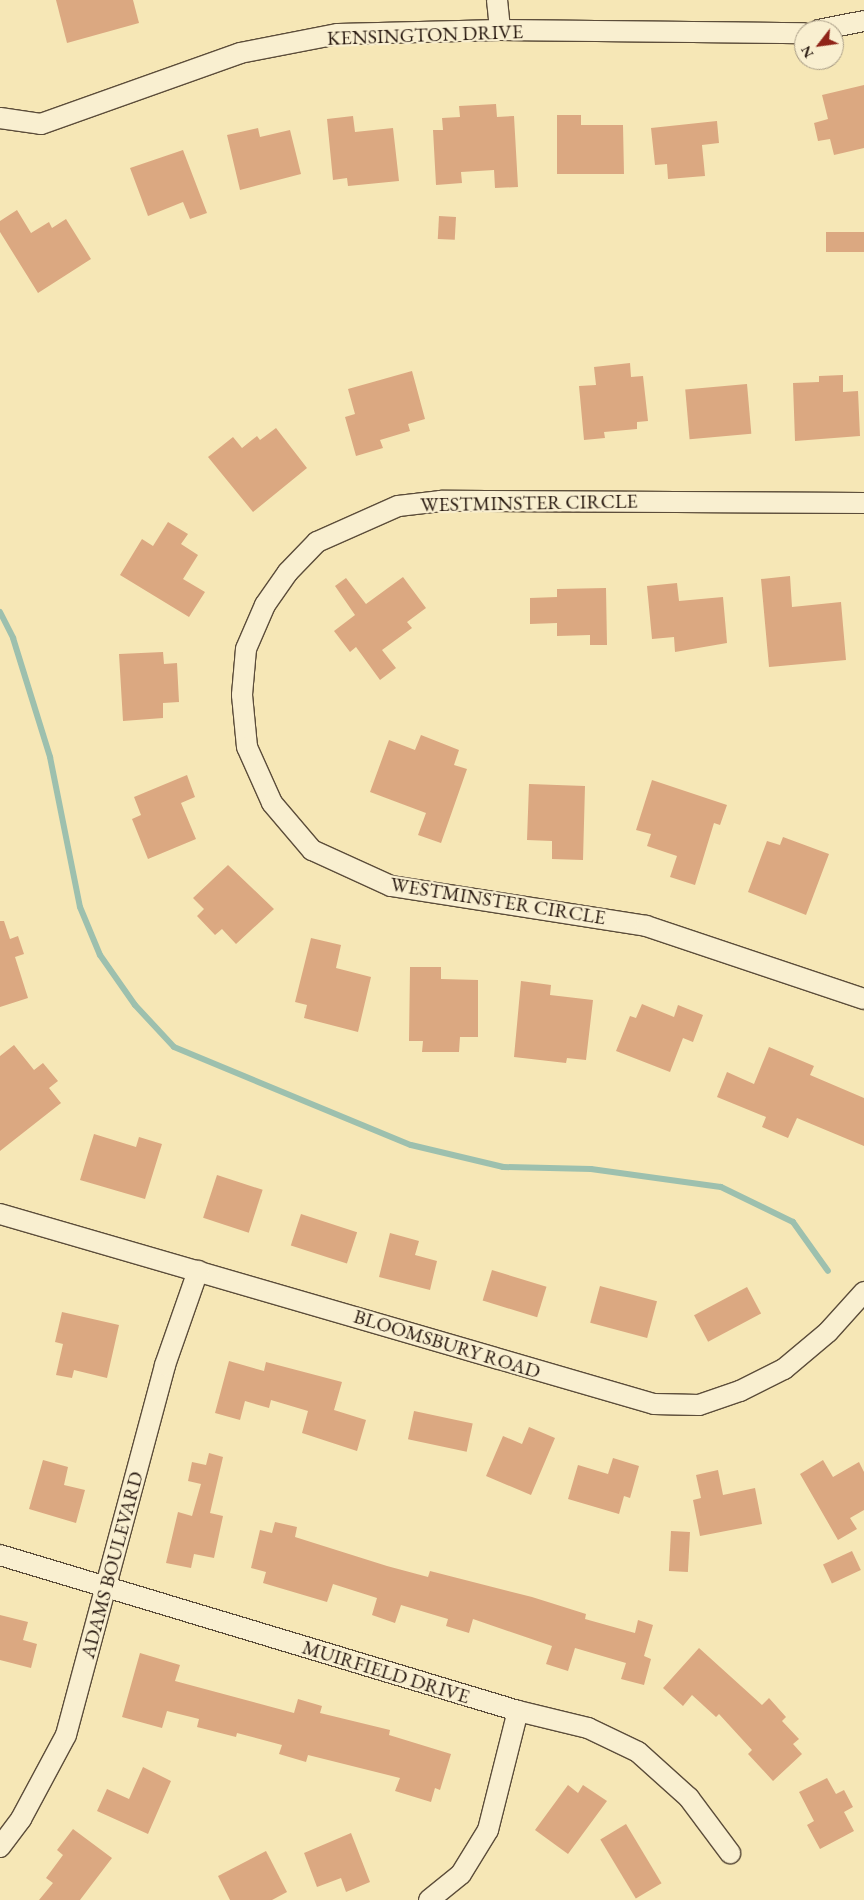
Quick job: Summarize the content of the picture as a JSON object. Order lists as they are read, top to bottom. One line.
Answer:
{"streets":{"street":["KENSINGTON DRIVE","WESTMINSTER CIRCLE","BLOOMSBURY ROAD","ADAMS BOULEVARD","MUIRFIELD DRIVE"]},"crossings":[["BLOOMSBURY ROAD","ADAMS BOULEVARD"],["ADAMS BOULEVARD","MUIRFIELD DRIVE"]],"north":"bottom left"}
